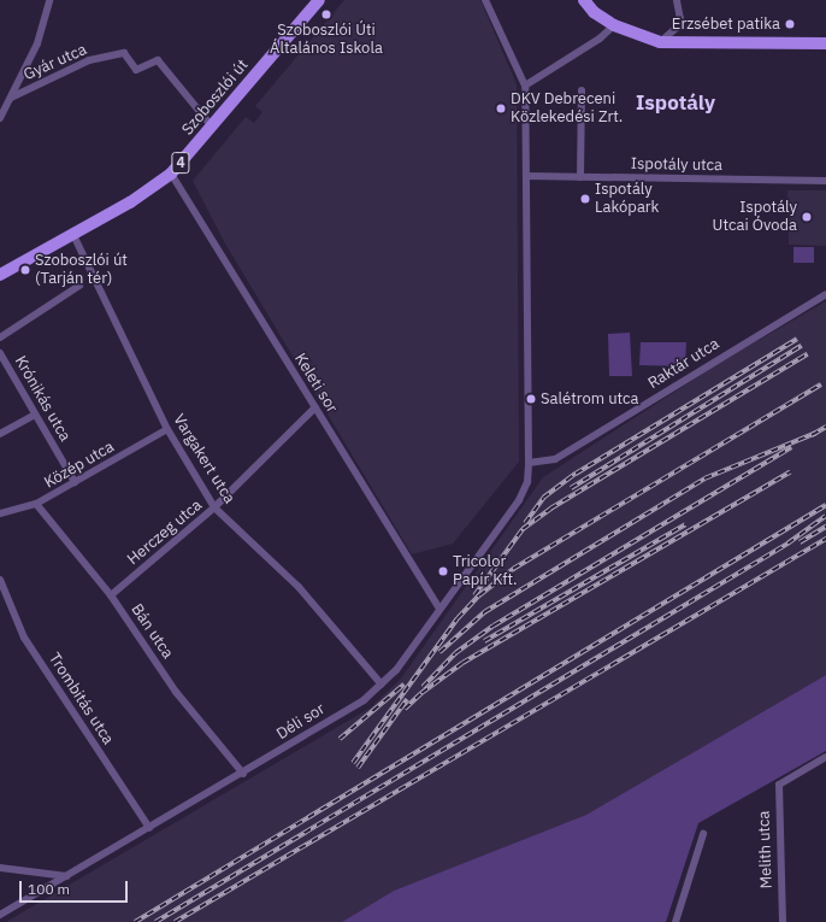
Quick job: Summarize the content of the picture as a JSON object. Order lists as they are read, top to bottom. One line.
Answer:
{"streets":{"main road":["Szoboszlói út","4"],"street":["Gyár utca","Ispotály utca","Raktár utca","Keleti sor","Krónikás utca","Vargakert utca","Közép utca","Herczeg utca","Bán utca","Trombitás utca","Déli sor","Melith utca"]},"crossings":[["Gyár utca","Szoboszlói út"],["Szoboszlói út","Keleti sor"],["Szoboszlói út","Vargakert utca"],["Raktár utca","Déli sor"],["Keleti sor","Herczeg utca"],["Keleti sor","Déli sor"],["Krónikás utca","Közép utca"],["Vargakert utca","Közép utca"],["Vargakert utca","Herczeg utca"],["Vargakert utca","Déli sor"],["Közép utca","Bán utca"],["Herczeg utca","Bán utca"],["Bán utca","Déli sor"],["Trombitás utca","Déli sor"]],"districts":["Ispotály"],"places":["Szoboszlói Úti Általános Iskola","Erzsébet patika","DKV Debreceni Közlekedési Zrt.","Ispotály Lakópark","Ispotály Utcai Óvoda","Szoboszlói út (Tarján tér)","Salétrom utca","Tricolor Papír Kft."],"scale_bar":"100 m"}
